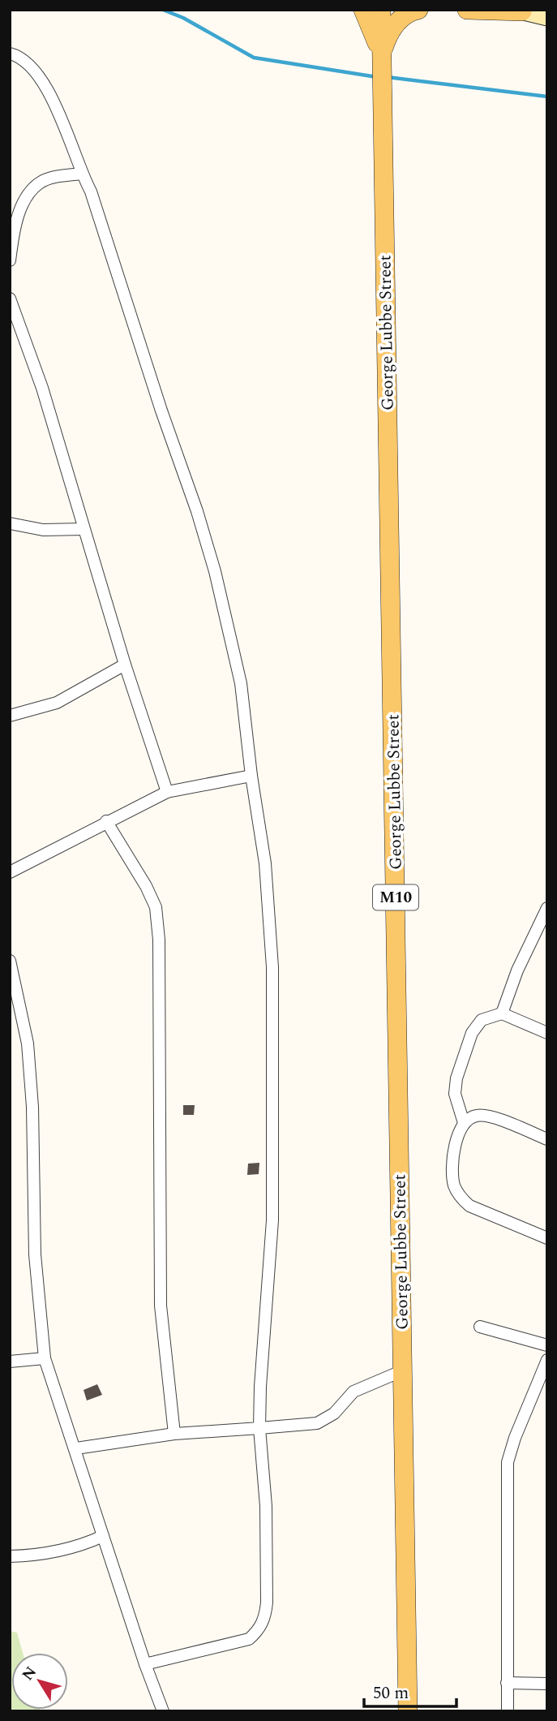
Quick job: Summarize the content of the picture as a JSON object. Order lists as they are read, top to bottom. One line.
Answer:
{"streets":{"main road":["George Lubbe Street","M10"]},"scale_bar":"50 m","north":"top left"}
